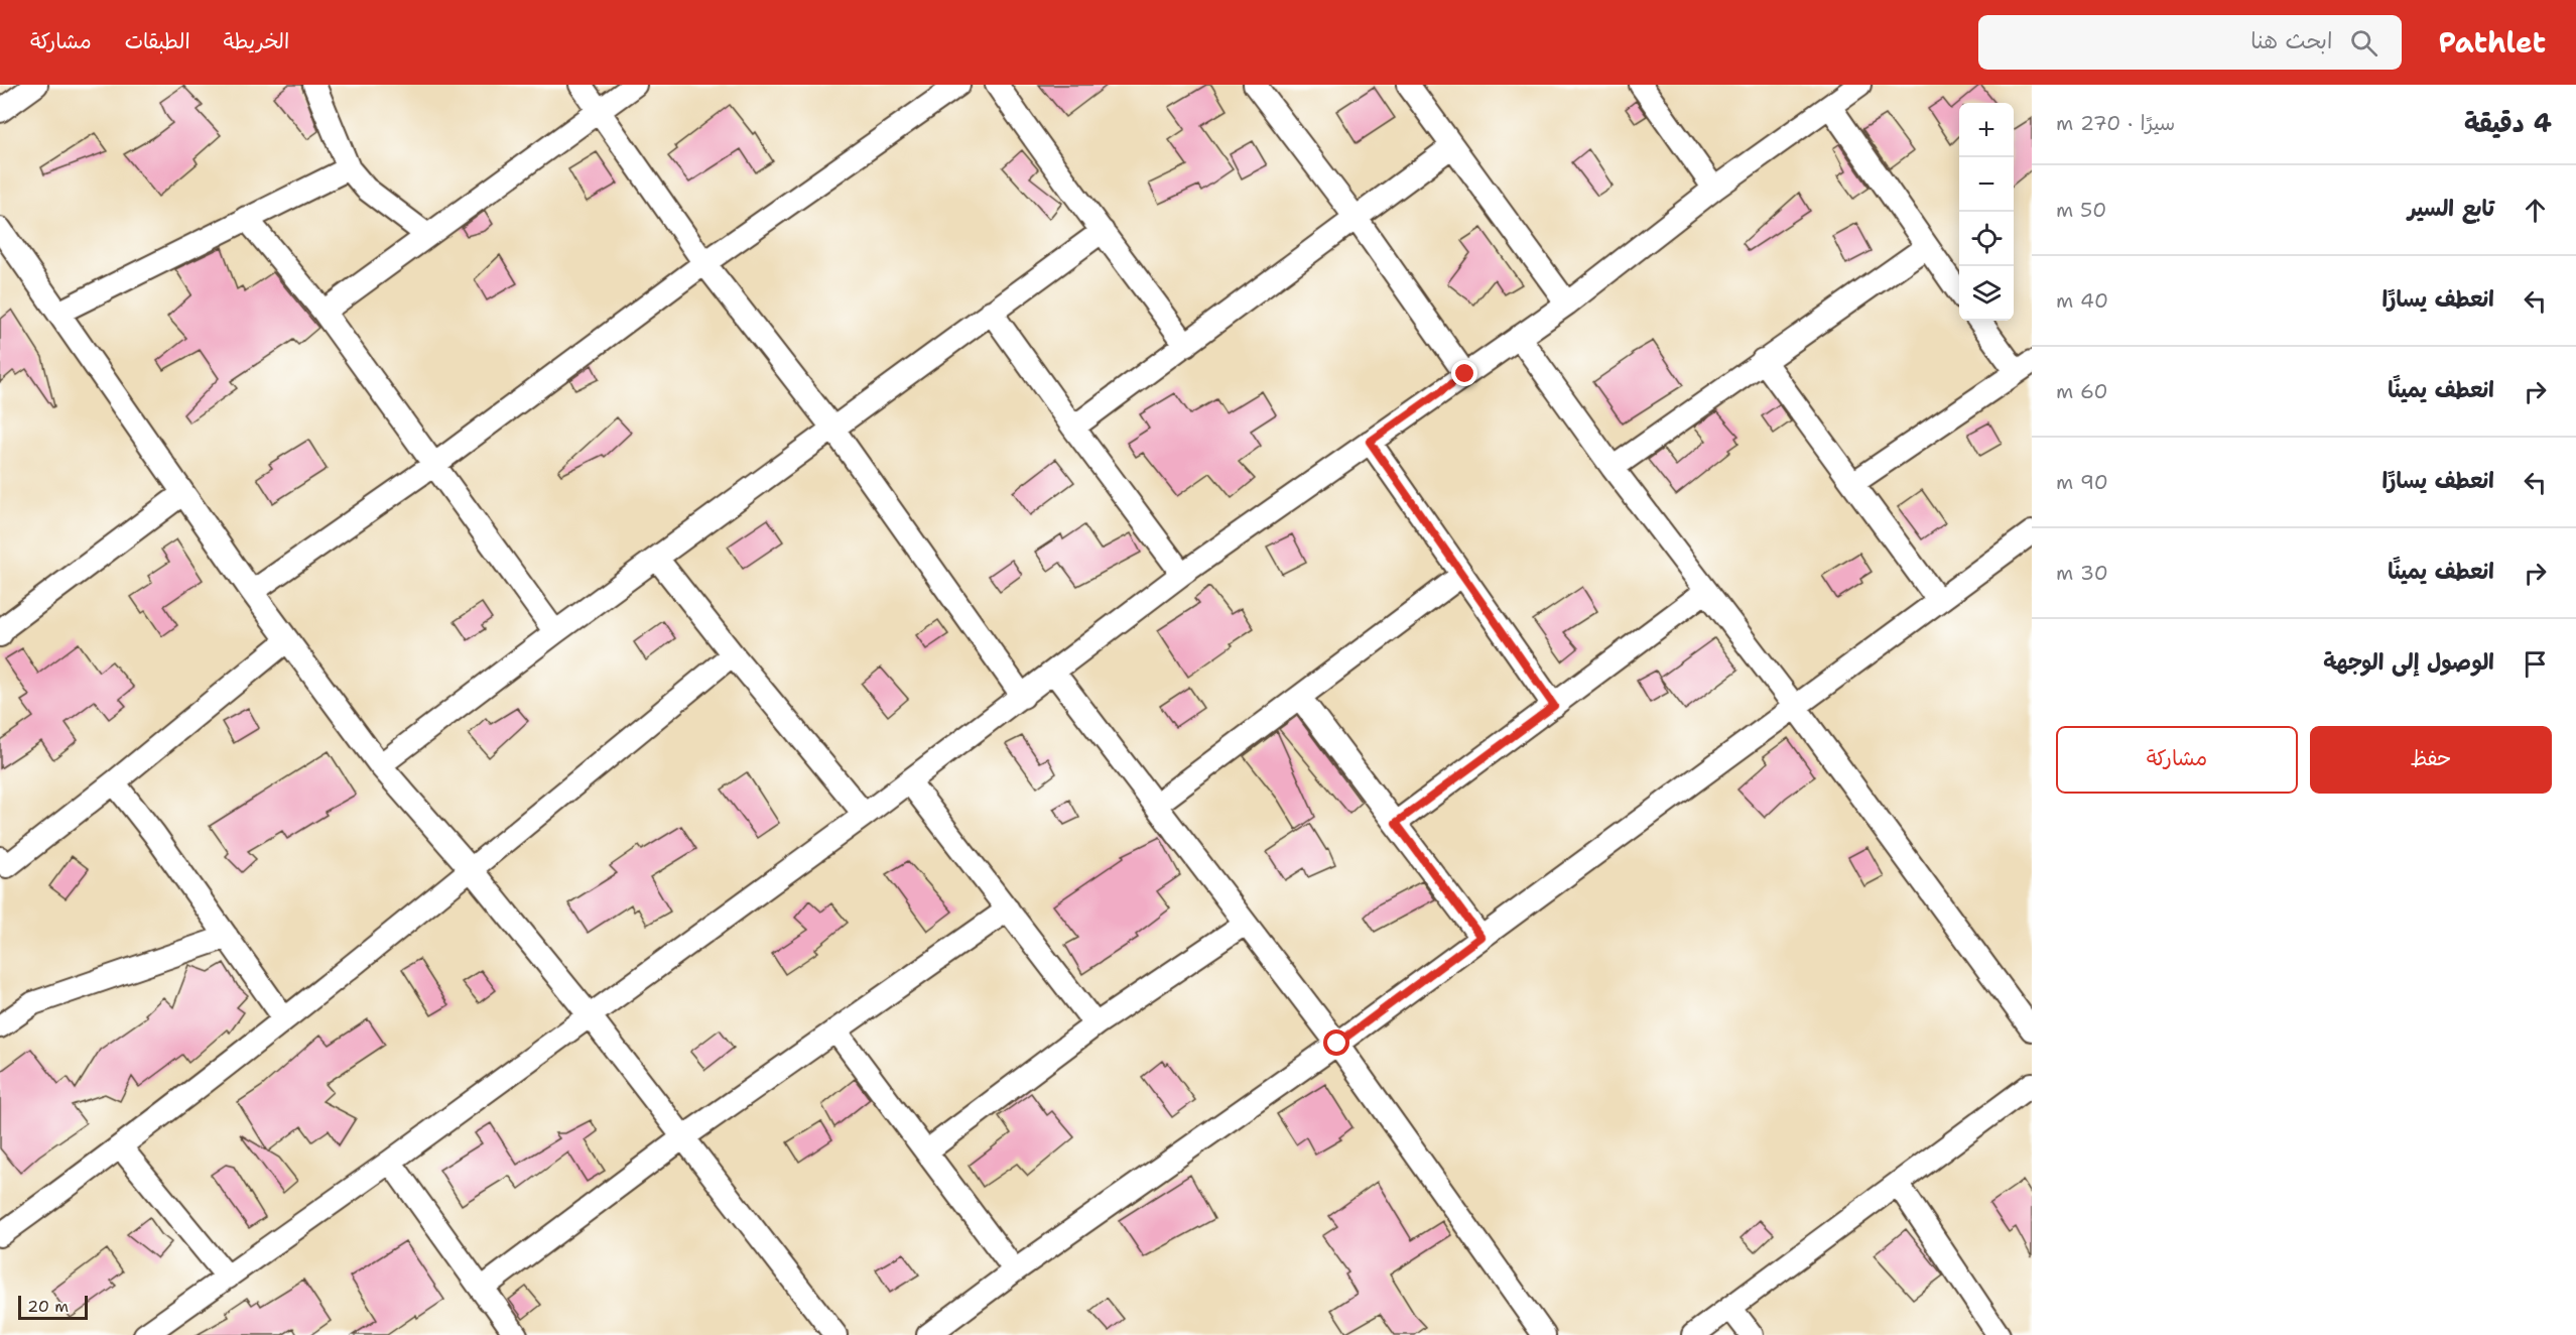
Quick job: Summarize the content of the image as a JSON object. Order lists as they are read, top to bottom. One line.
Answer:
{"scale_bar":"20 m","page":{"header":"Pathlet","search":"ابحث هنا","nav":["الخريطة","الطبقات","مشاركة"],"heading":["4 دقيقة","سيرًا · 270 m"],"map_buttons":["+","−"],"list":[["تابع السير","50 m"],["انعطف يسارًا","40 m"],["انعطف يمينًا","60 m"],["انعطف يسارًا","90 m"],["انعطف يمينًا","30 m"],"الوصول إلى الوجهة"],"buttons":["حفظ","مشاركة"],"scale":"20 m"}}
